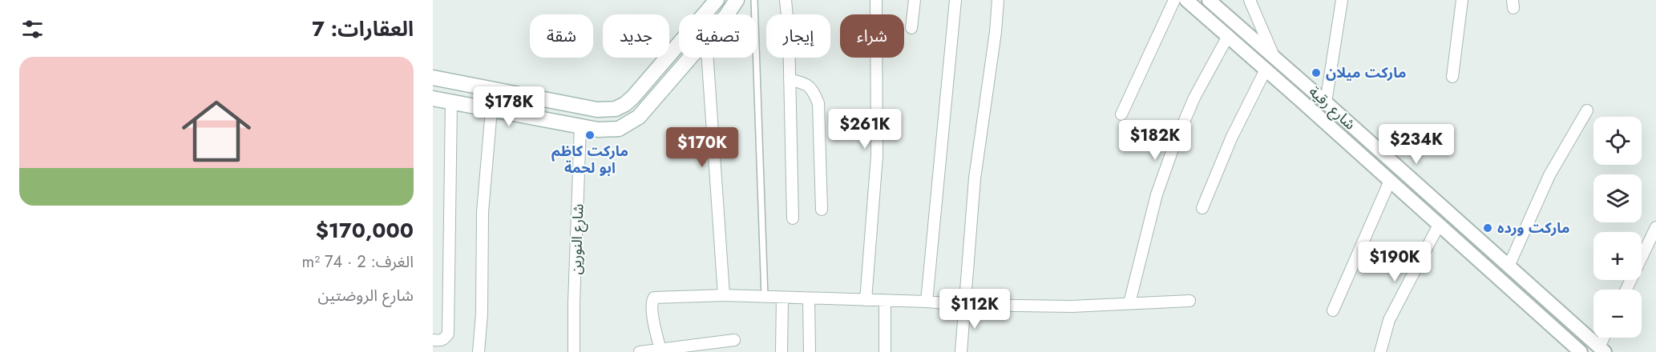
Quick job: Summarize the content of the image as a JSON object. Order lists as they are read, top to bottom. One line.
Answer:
{"streets":{"street":["شارع رقية","شارع النورين"]},"places":["ماركت ميلان","ماركت كاظم ابو لحمة","ماركت ورده"],"page":{"heading":"العقارات: 7","chip":["شراء","إيجار","تصفية","جديد","شقة"],"list":[{"name":"$170,000","note":"الغرف: 2 · 74 m² · شارع الروضتين"}],"price":["$178K","$261K","$182K","$234K","$170K","$190K","$112K"],"map_buttons":["+","−"]}}
